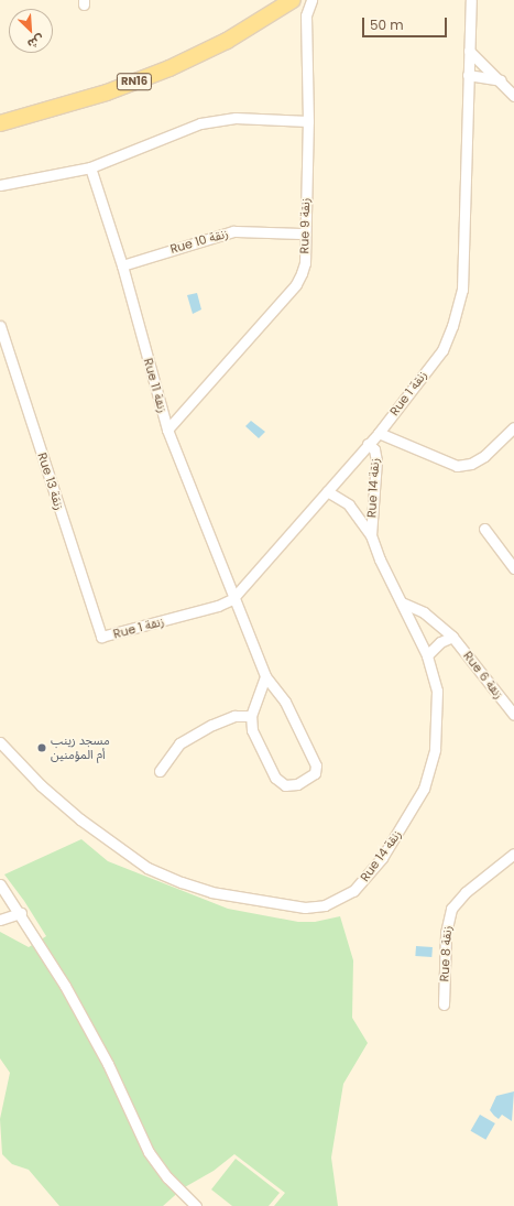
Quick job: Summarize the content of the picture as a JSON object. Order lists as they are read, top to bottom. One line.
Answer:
{"streets":{"main road":["RN16"],"street":["Rue 9 زنقة","Rue 10 زنقة","Rue 11 زنقة","Rue 1 زنقة","Rue 13 زنقة","Rue 14 زنقة","Rue 6 زنقة","Rue 8 زنقة"]},"crossings":[["Rue 9 زنقة","Rue 10 زنقة"],["Rue 9 زنقة","Rue 11 زنقة"],["Rue 10 زنقة","Rue 11 زنقة"],["Rue 11 زنقة","Rue 1 زنقة"],["Rue 1 زنقة","Rue 13 زنقة"],["Rue 1 زنقة","Rue 14 زنقة"],["Rue 14 زنقة","Rue 6 زنقة"]],"places":["مسجد زينب أم المؤمنين"],"scale_bar":"50 m","north":"bottom right"}
